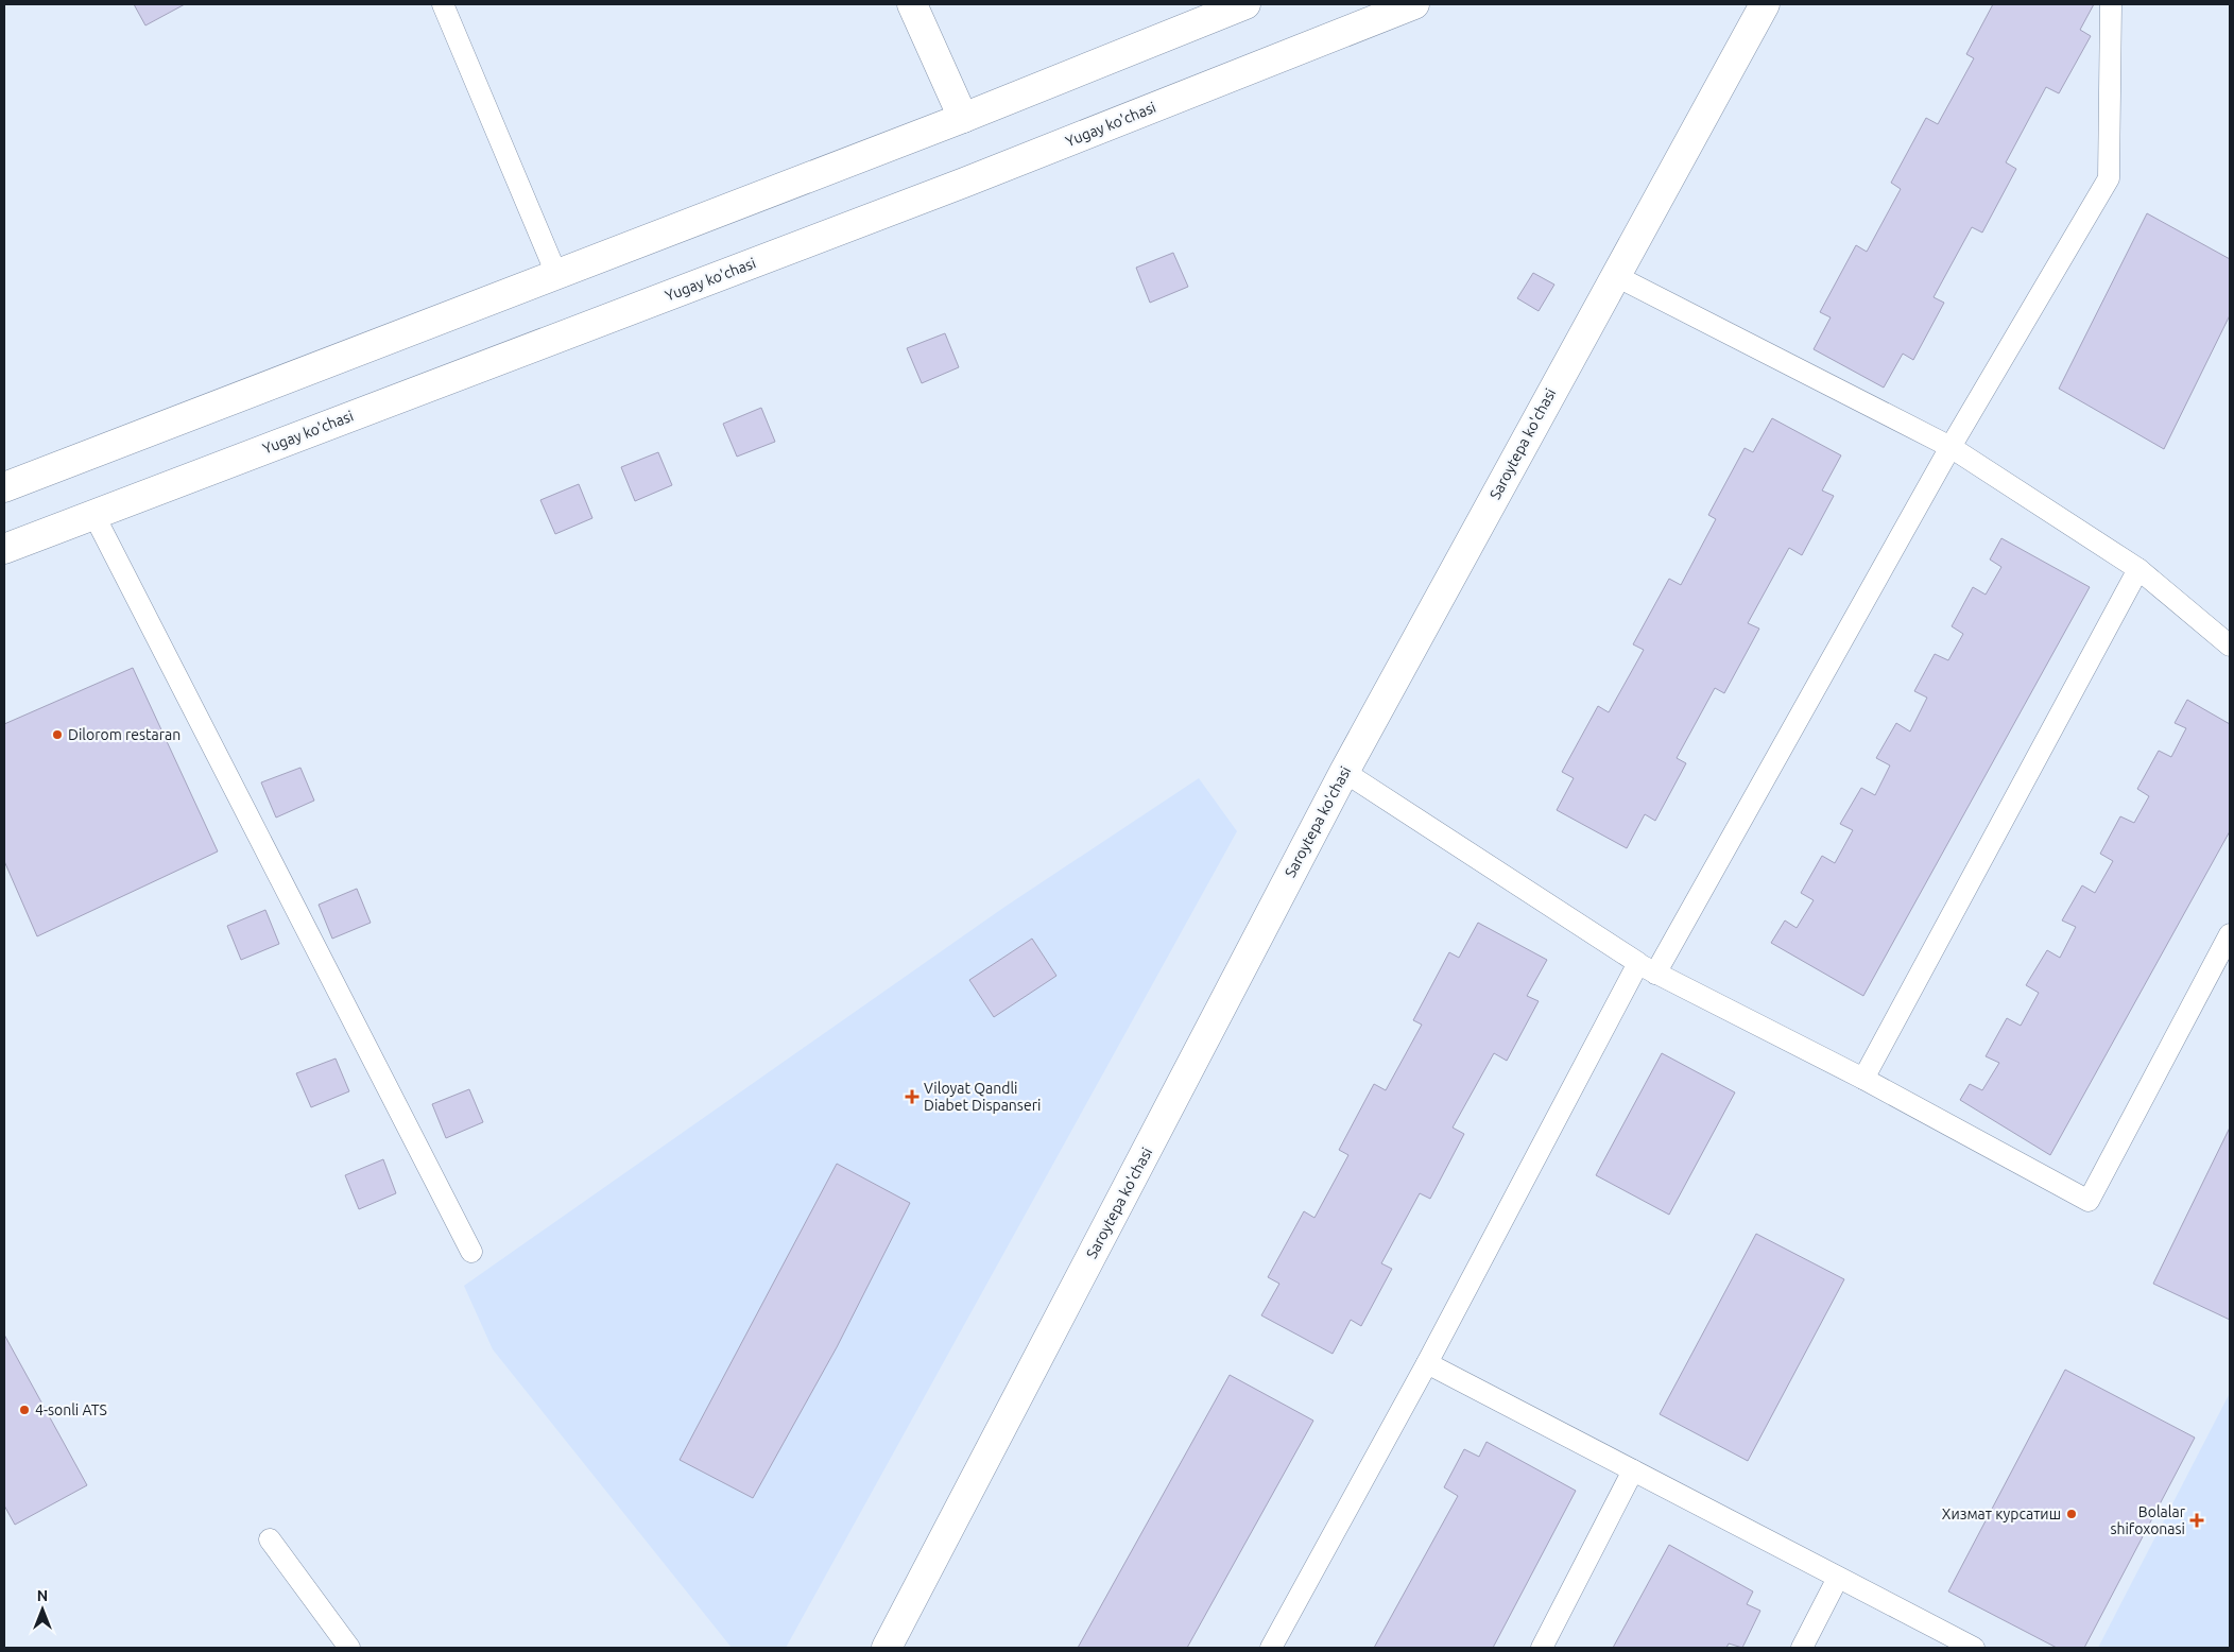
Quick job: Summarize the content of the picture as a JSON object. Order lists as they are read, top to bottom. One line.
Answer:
{"streets":{"main road":["Yugay ko'chasi","Saroytepa ko'chasi"]},"places":{"other":["Dilorom restaran","4-sonli ATS","Хизмат курсатиш"],"health":["Viloyat Qandli Diabet Dispanseri","Bolalar shifoxonasi"]},"north":"top"}
